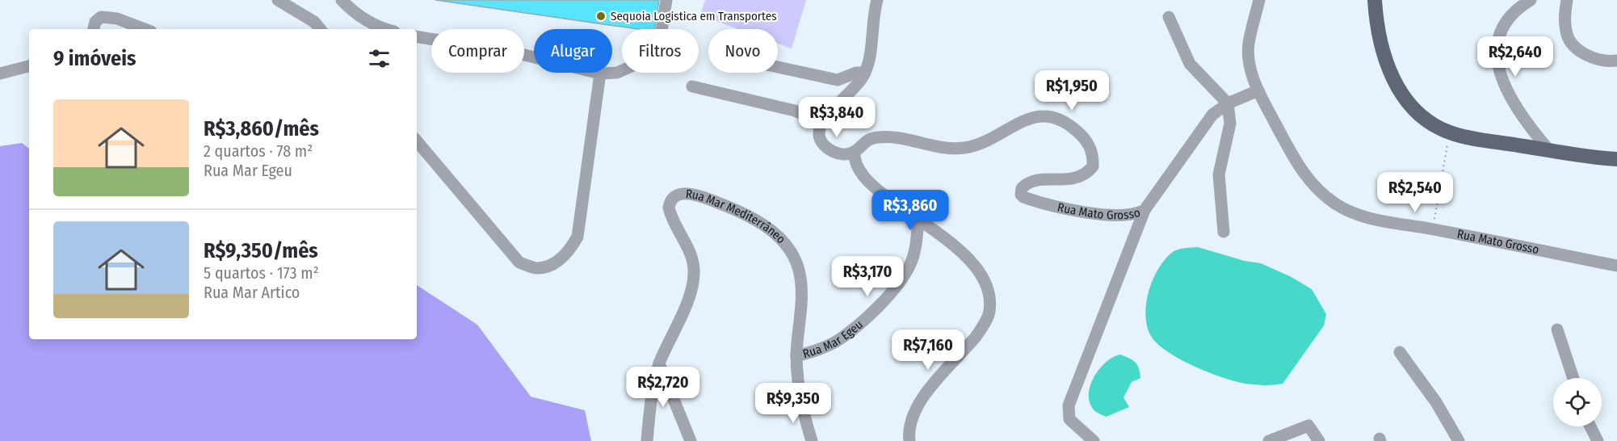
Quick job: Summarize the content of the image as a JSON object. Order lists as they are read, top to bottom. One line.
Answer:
{"streets":{"street":["Rua Mato Grosso","Rua Mar Mediterrâneo","Rua Mar Egeu"]},"crossings":[["Rua Mar Mediterrâneo","Rua Mar Egeu"]],"places":["Sequoia Logistica em Transportes"],"page":{"chip":["Comprar","Alugar","Filtros","Novo"],"heading":"9 imóveis","price":["R$2,640","R$1,950","R$3,840","R$2,540","R$3,860","R$3,170","R$7,160","R$2,720","R$9,350"],"list":[{"name":"R$3,860/mês","note":"2 quartos · 78 m² · Rua Mar Egeu"},{"name":"R$9,350/mês","note":"5 quartos · 173 m² · Rua Mar Artico"}]}}
